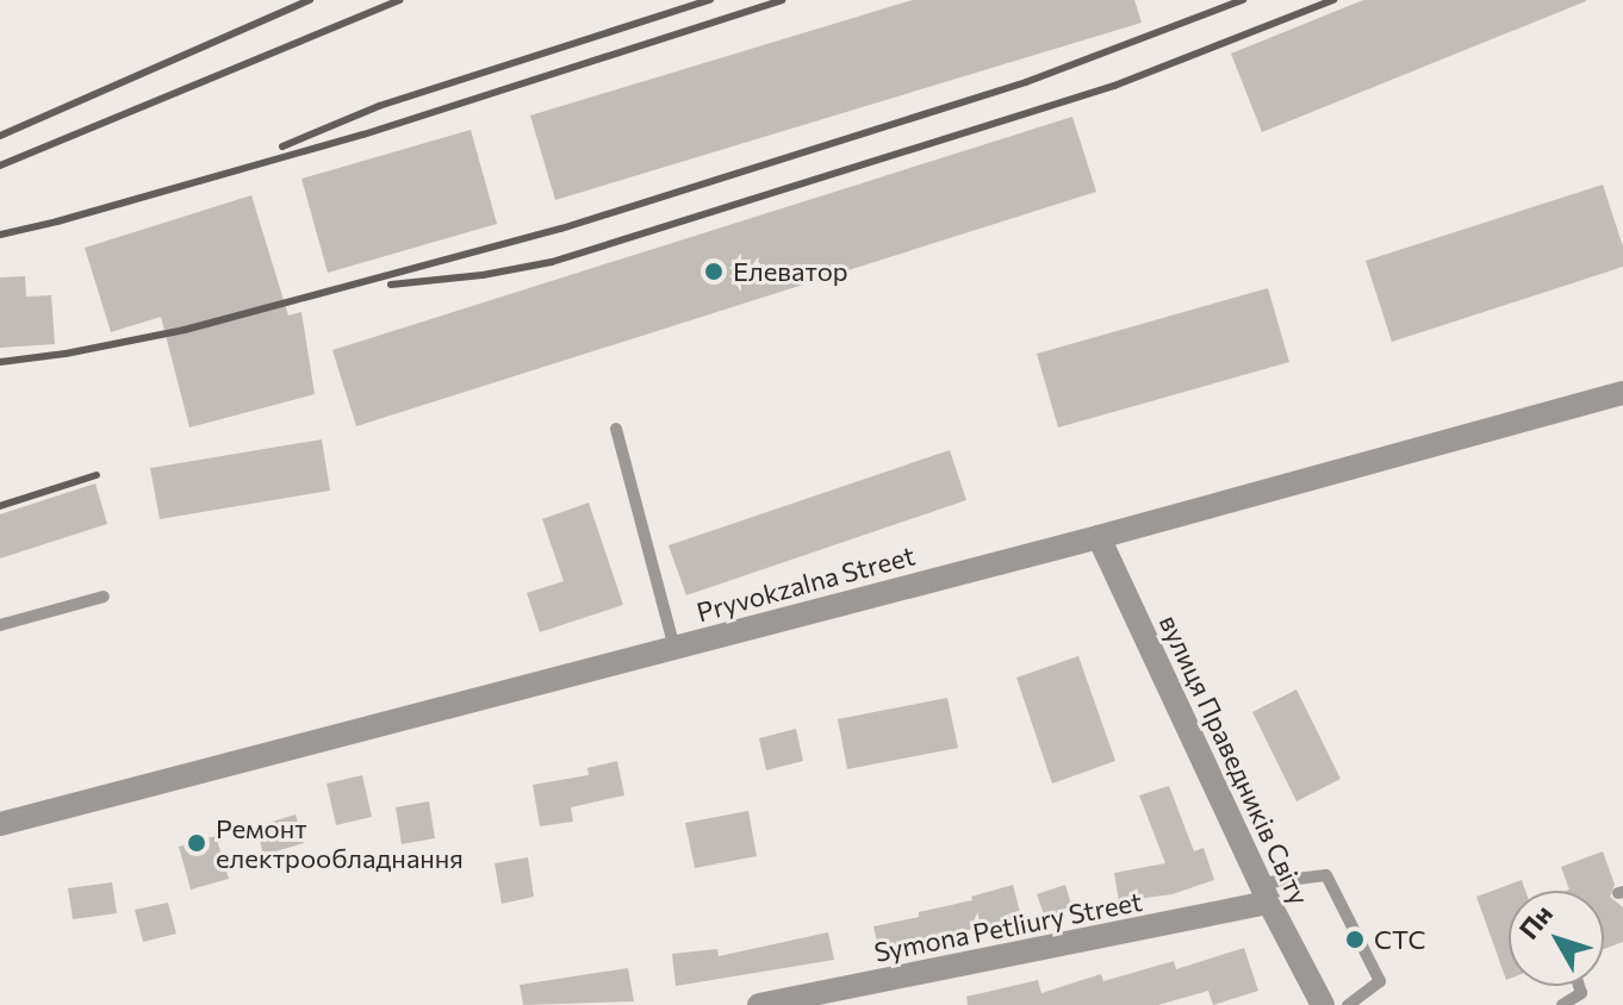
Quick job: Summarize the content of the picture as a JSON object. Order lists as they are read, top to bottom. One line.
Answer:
{"streets":{"street":["Pryvokzalna Street","вулиця Праведників Світу","Symona Petliury Street"]},"crossings":[["Pryvokzalna Street","вулиця Праведників Світу"],["вулиця Праведників Світу","Symona Petliury Street"]],"places":["Елеватор","Ремонт електрообладнання","СТС"],"north":"top left"}
